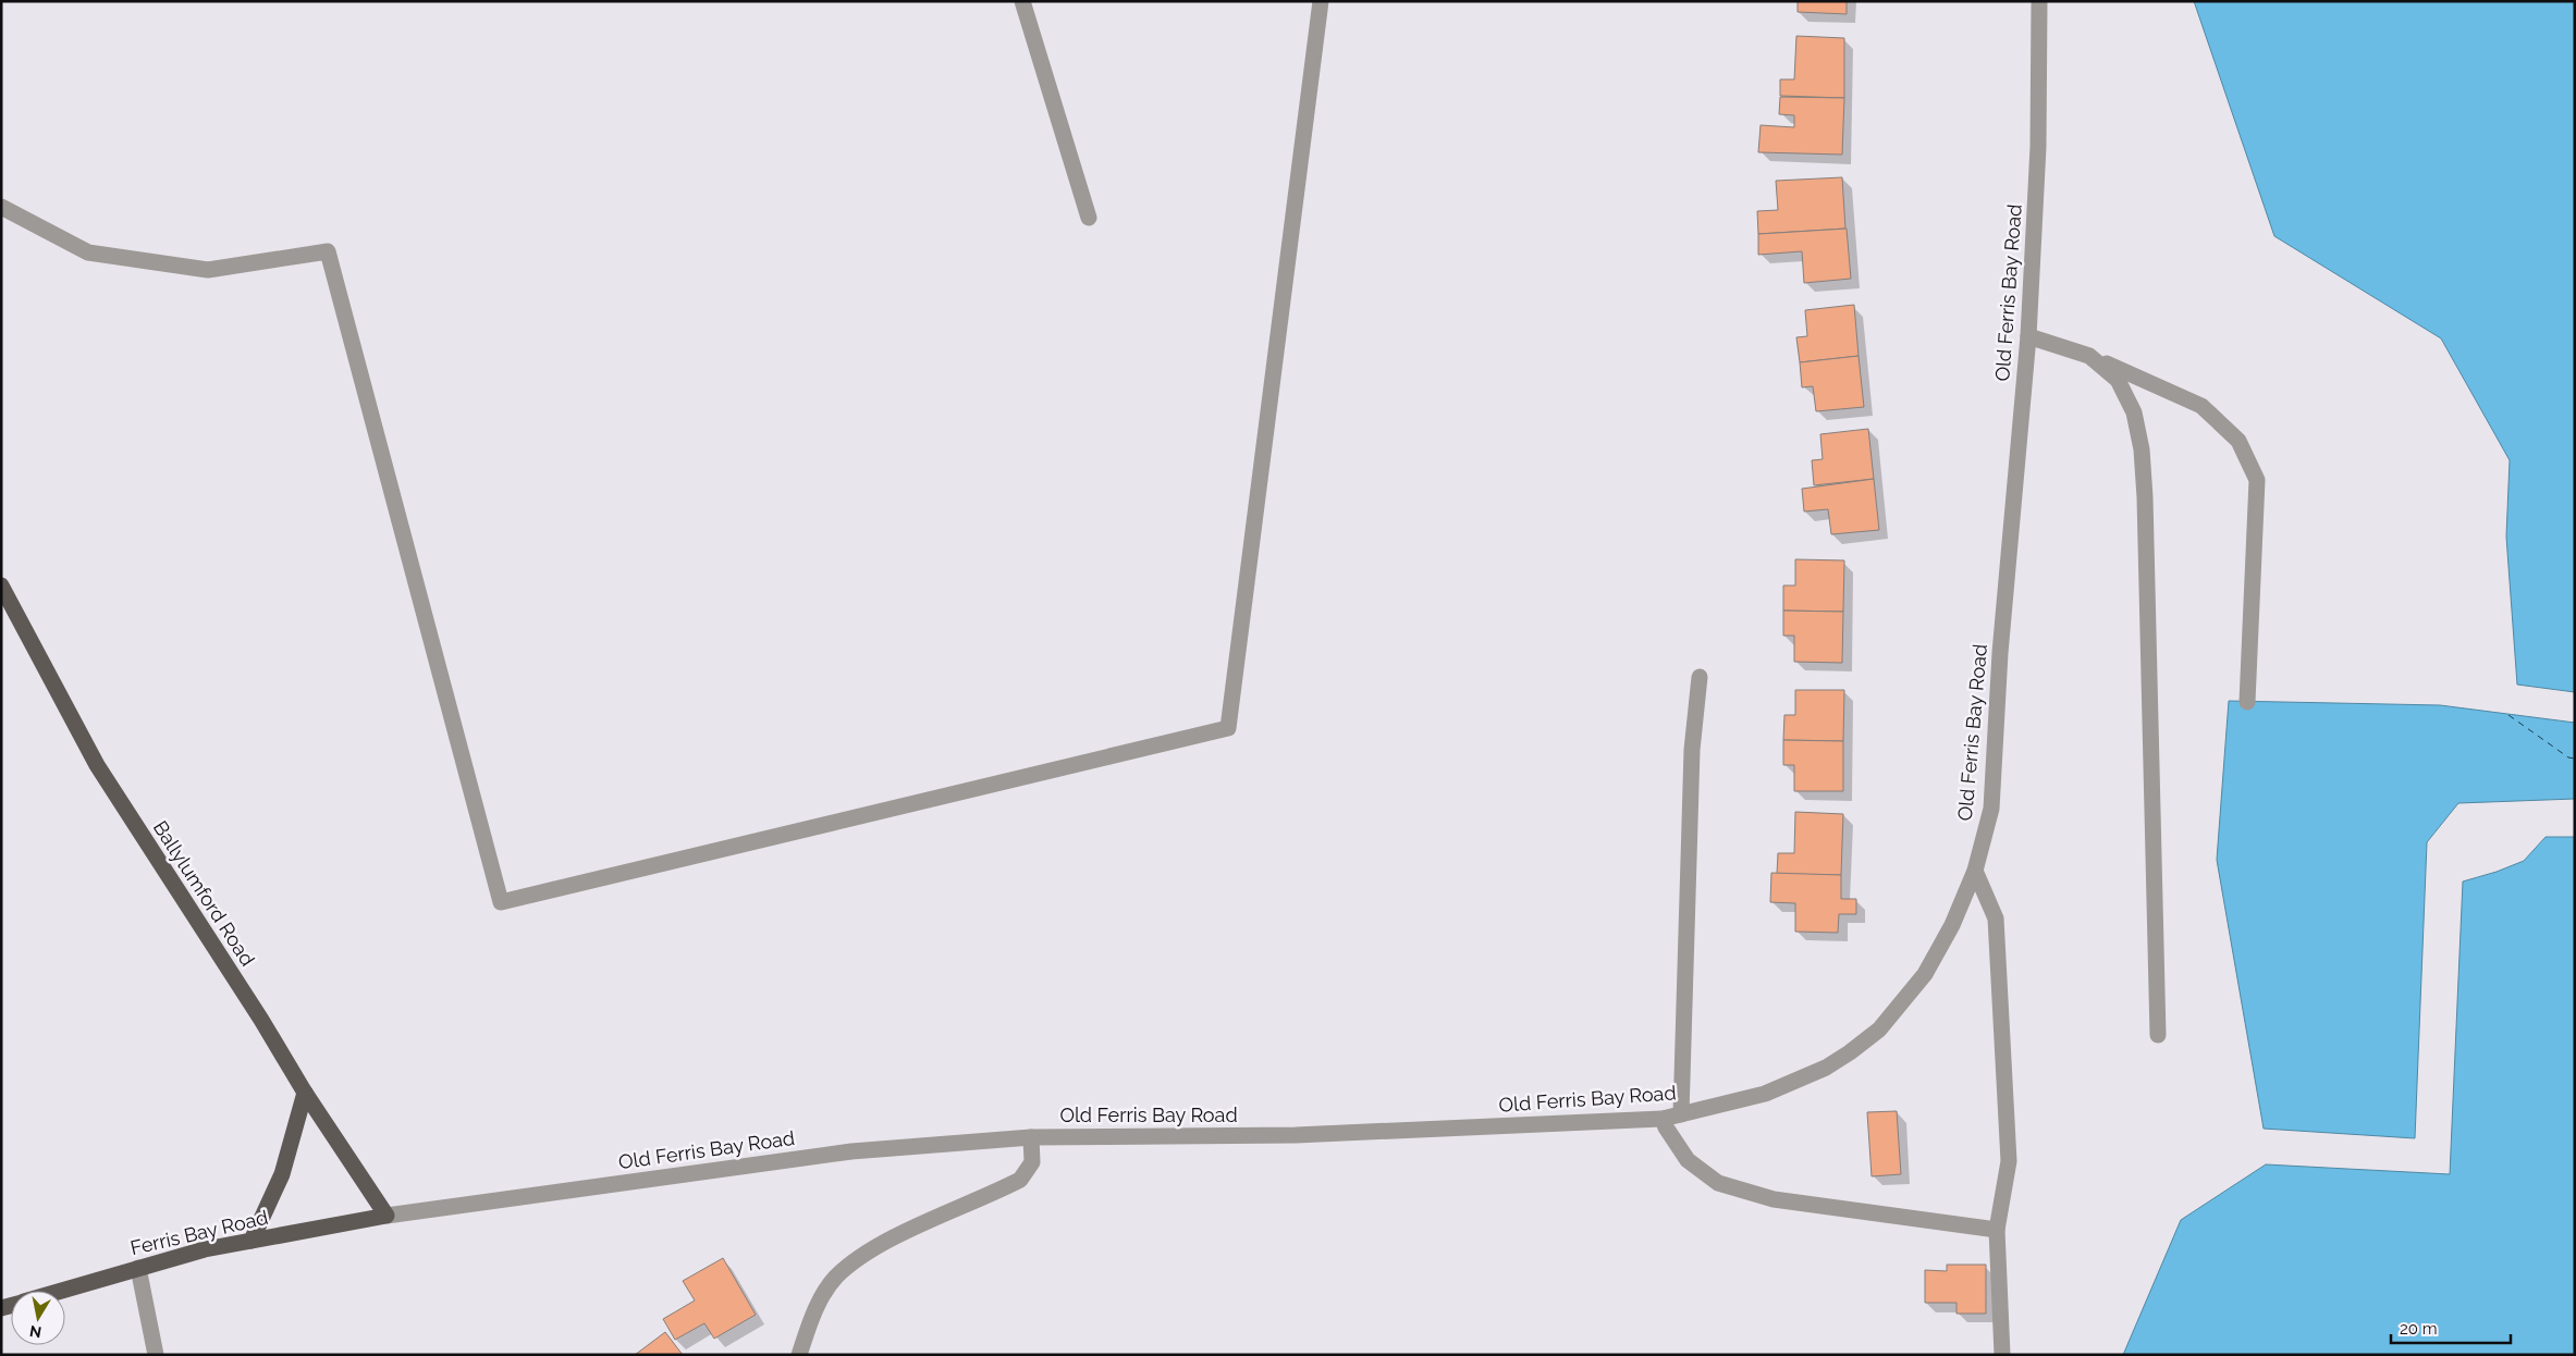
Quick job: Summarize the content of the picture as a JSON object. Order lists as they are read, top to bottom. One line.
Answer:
{"streets":{"main road":["Ballylumford Road","Ferris Bay Road"],"street":["Old Ferris Bay Road"]},"crossings":[["Old Ferris Bay Road","Ballylumford Road"],["Old Ferris Bay Road","Ferris Bay Road"],["Ballylumford Road","Ferris Bay Road"]],"scale_bar":"20 m","north":"bottom"}
